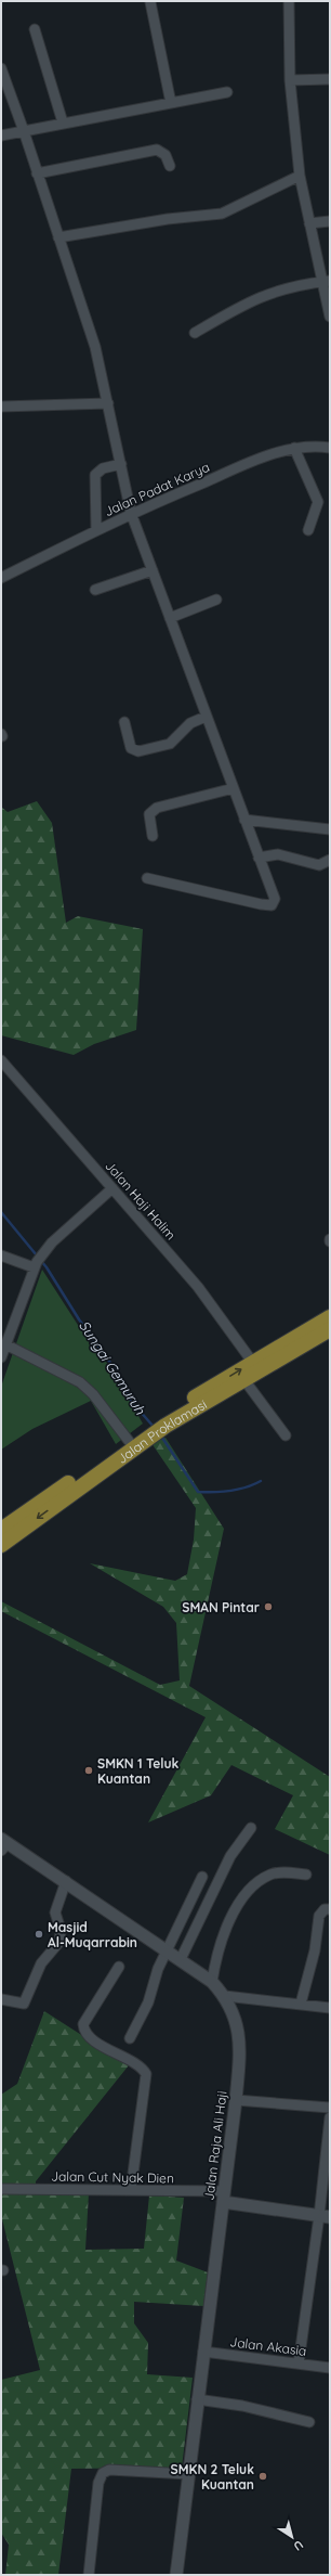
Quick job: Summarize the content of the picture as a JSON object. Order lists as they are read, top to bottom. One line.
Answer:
{"streets":{"highway":["Jalan Proklamasi"],"street":["Jalan Padat Karya","Jalan Haji Halim","Jalan Raja Ali Haji","Jalan Cut Nyak Dien","Jalan Akasia"]},"crossings":[["Jalan Haji Halim","Jalan Proklamasi"],["Jalan Raja Ali Haji","Jalan Cut Nyak Dien"],["Jalan Raja Ali Haji","Jalan Akasia"]],"water":["Sungai Gemuruh"],"places":["SMAN Pintar","SMKN 1 Teluk Kuantan","Masjid Al-Muqarrabin","SMKN 2 Teluk Kuantan"],"north":"bottom right"}
